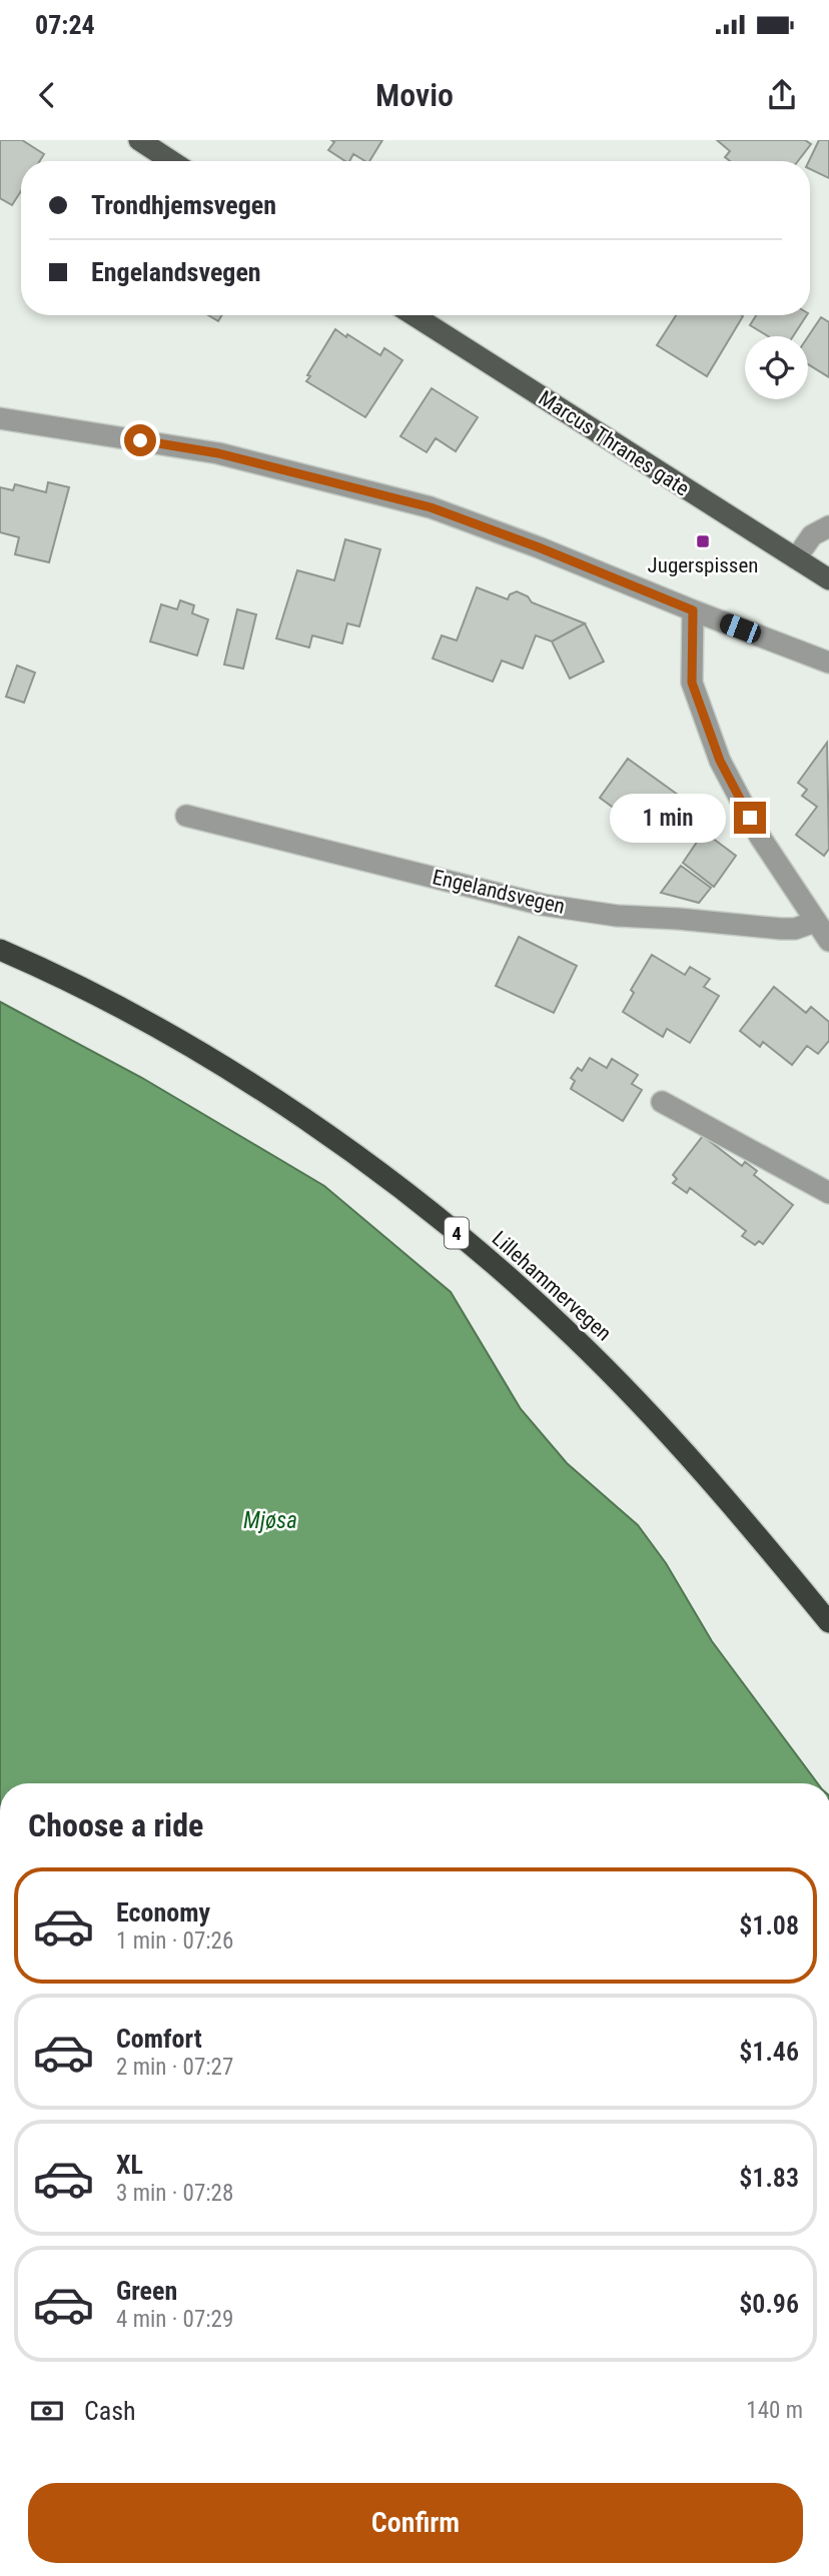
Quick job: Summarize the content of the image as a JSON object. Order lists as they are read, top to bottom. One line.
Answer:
{"streets":{"highway":["4","Lillehammervegen"],"main road":["Marcus Thranes gate"],"street":["Engelandsvegen"]},"water":["Mjøsa"],"places":{"transit":["Jugerspissen"]},"page":{"status":"07:24","header":"Movio","banner":["Trondhjemsvegen","Engelandsvegen"],"bubble":"1 min","heading":"Choose a ride","list":[{"name":"Economy","note":"1 min · 07:26","value":"$1.08"},{"name":"Comfort","note":"2 min · 07:27","value":"$1.46"},{"name":"XL","note":"3 min · 07:28","value":"$1.83"},{"name":"Green","note":"4 min · 07:29","value":"$0.96"}],"pay":["Cash","140 m"],"buttons":"Confirm"}}
